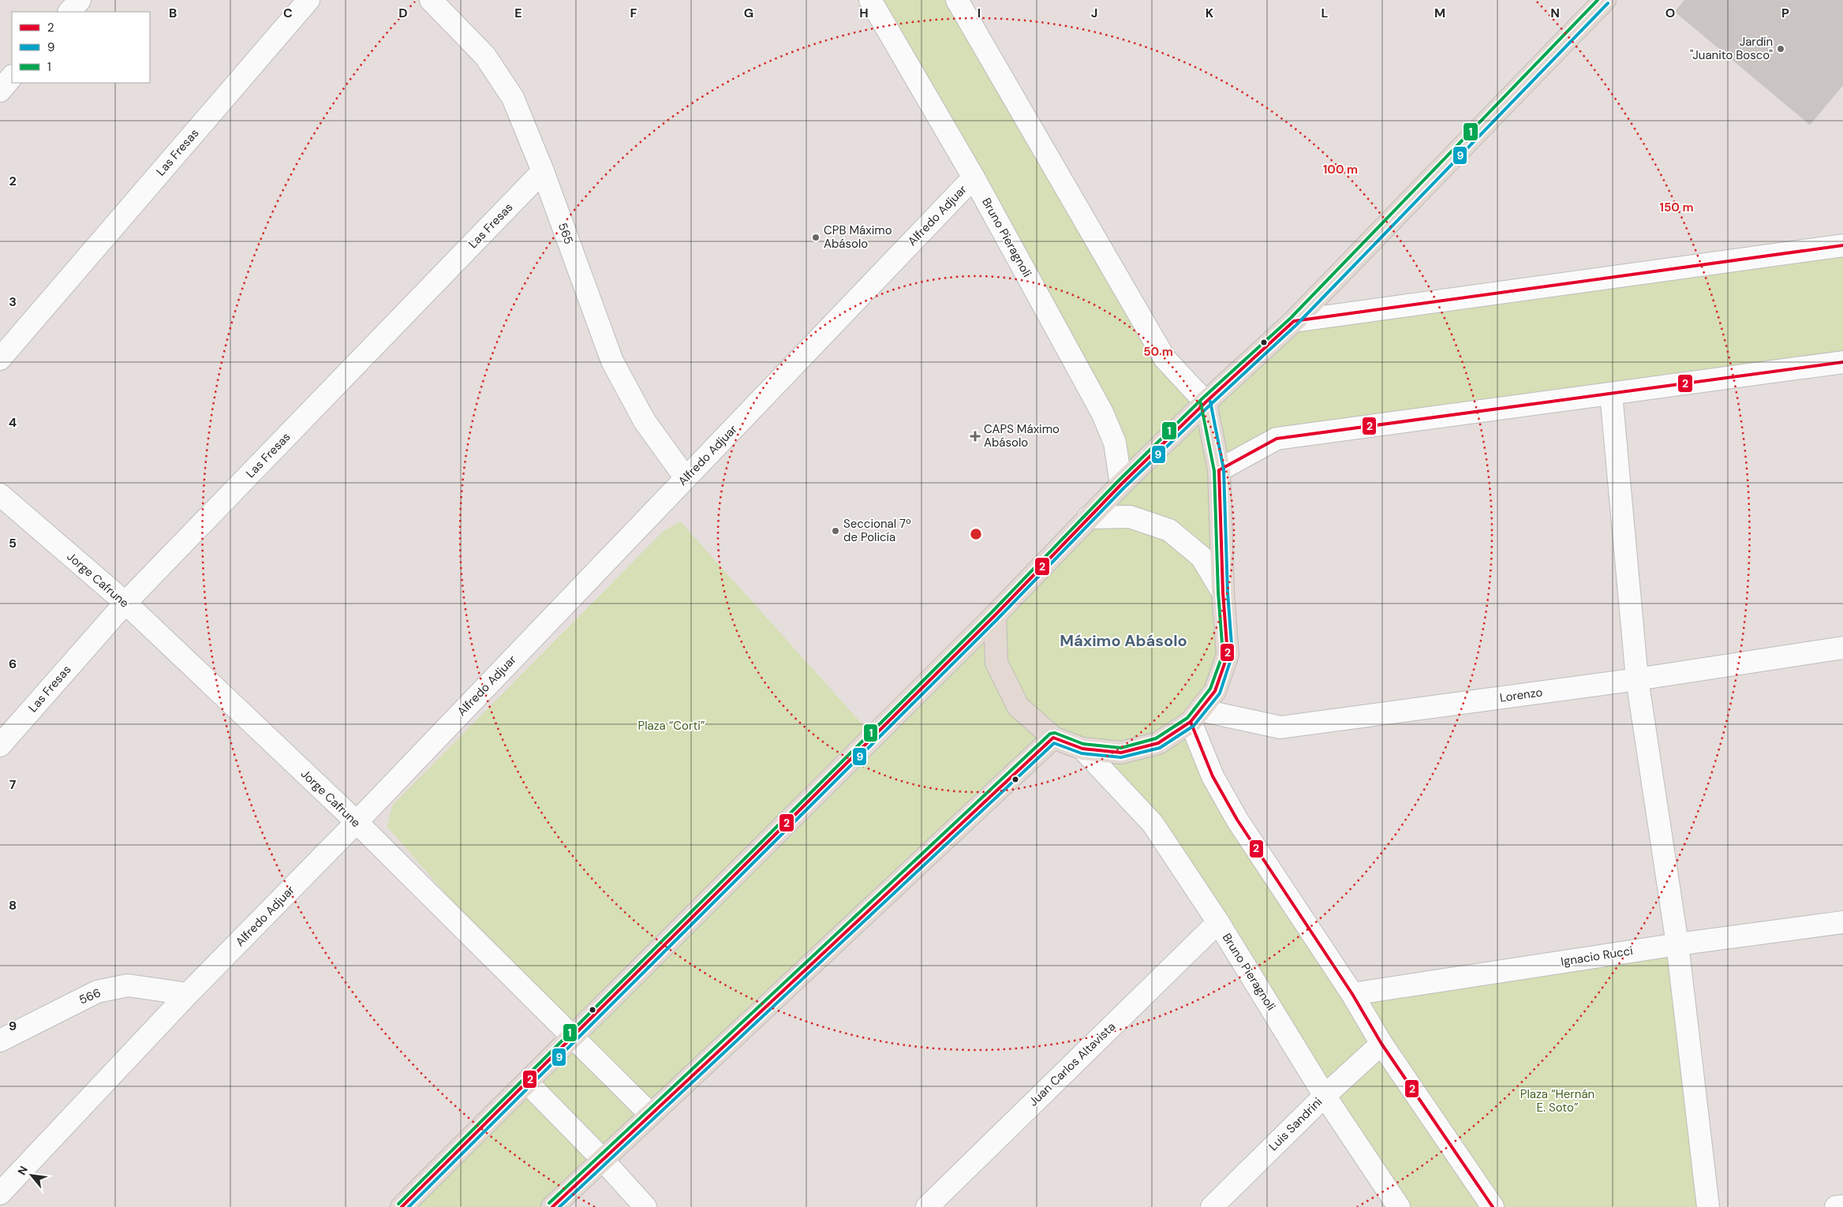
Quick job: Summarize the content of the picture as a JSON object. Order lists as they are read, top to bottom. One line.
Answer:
{"streets":{"street":["Las Fresas","Alfredo Adjuar","565","Bruno Pieragnoli","Jorge Cafrune","Lorenzo","Ignacio Rucci","566","Juan Carlos Altavista","Luis Sandrini"]},"crossings":[["Las Fresas","565"],["Las Fresas","Jorge Cafrune"],["Alfredo Adjuar","565"],["Alfredo Adjuar","Bruno Pieragnoli"],["Alfredo Adjuar","Jorge Cafrune"],["Alfredo Adjuar","566"],["Bruno Pieragnoli","Juan Carlos Altavista"],["Bruno Pieragnoli","Luis Sandrini"]],"districts":["Máximo Abásolo"],"parks":["Plaza “Corti”","Plaza “Hernán E. Soto”"],"places":{"other":["Jardín \"Juanito Bosco\"","CPB Máximo Abásolo","Seccional 7º de Policía"],"health":["CAPS Máximo Abásolo"]},"lines":["transit line 1","transit line 9","transit line 2"],"legend":["2","9","1"],"north":"top left","grid":{"columns":["B","C","D","E","F","G","H","I","J","K","L","M","N","O","P"],"rows":["2","3","4","5","6","7","8","9"]},"rings":["100 m","150 m","50 m"]}
